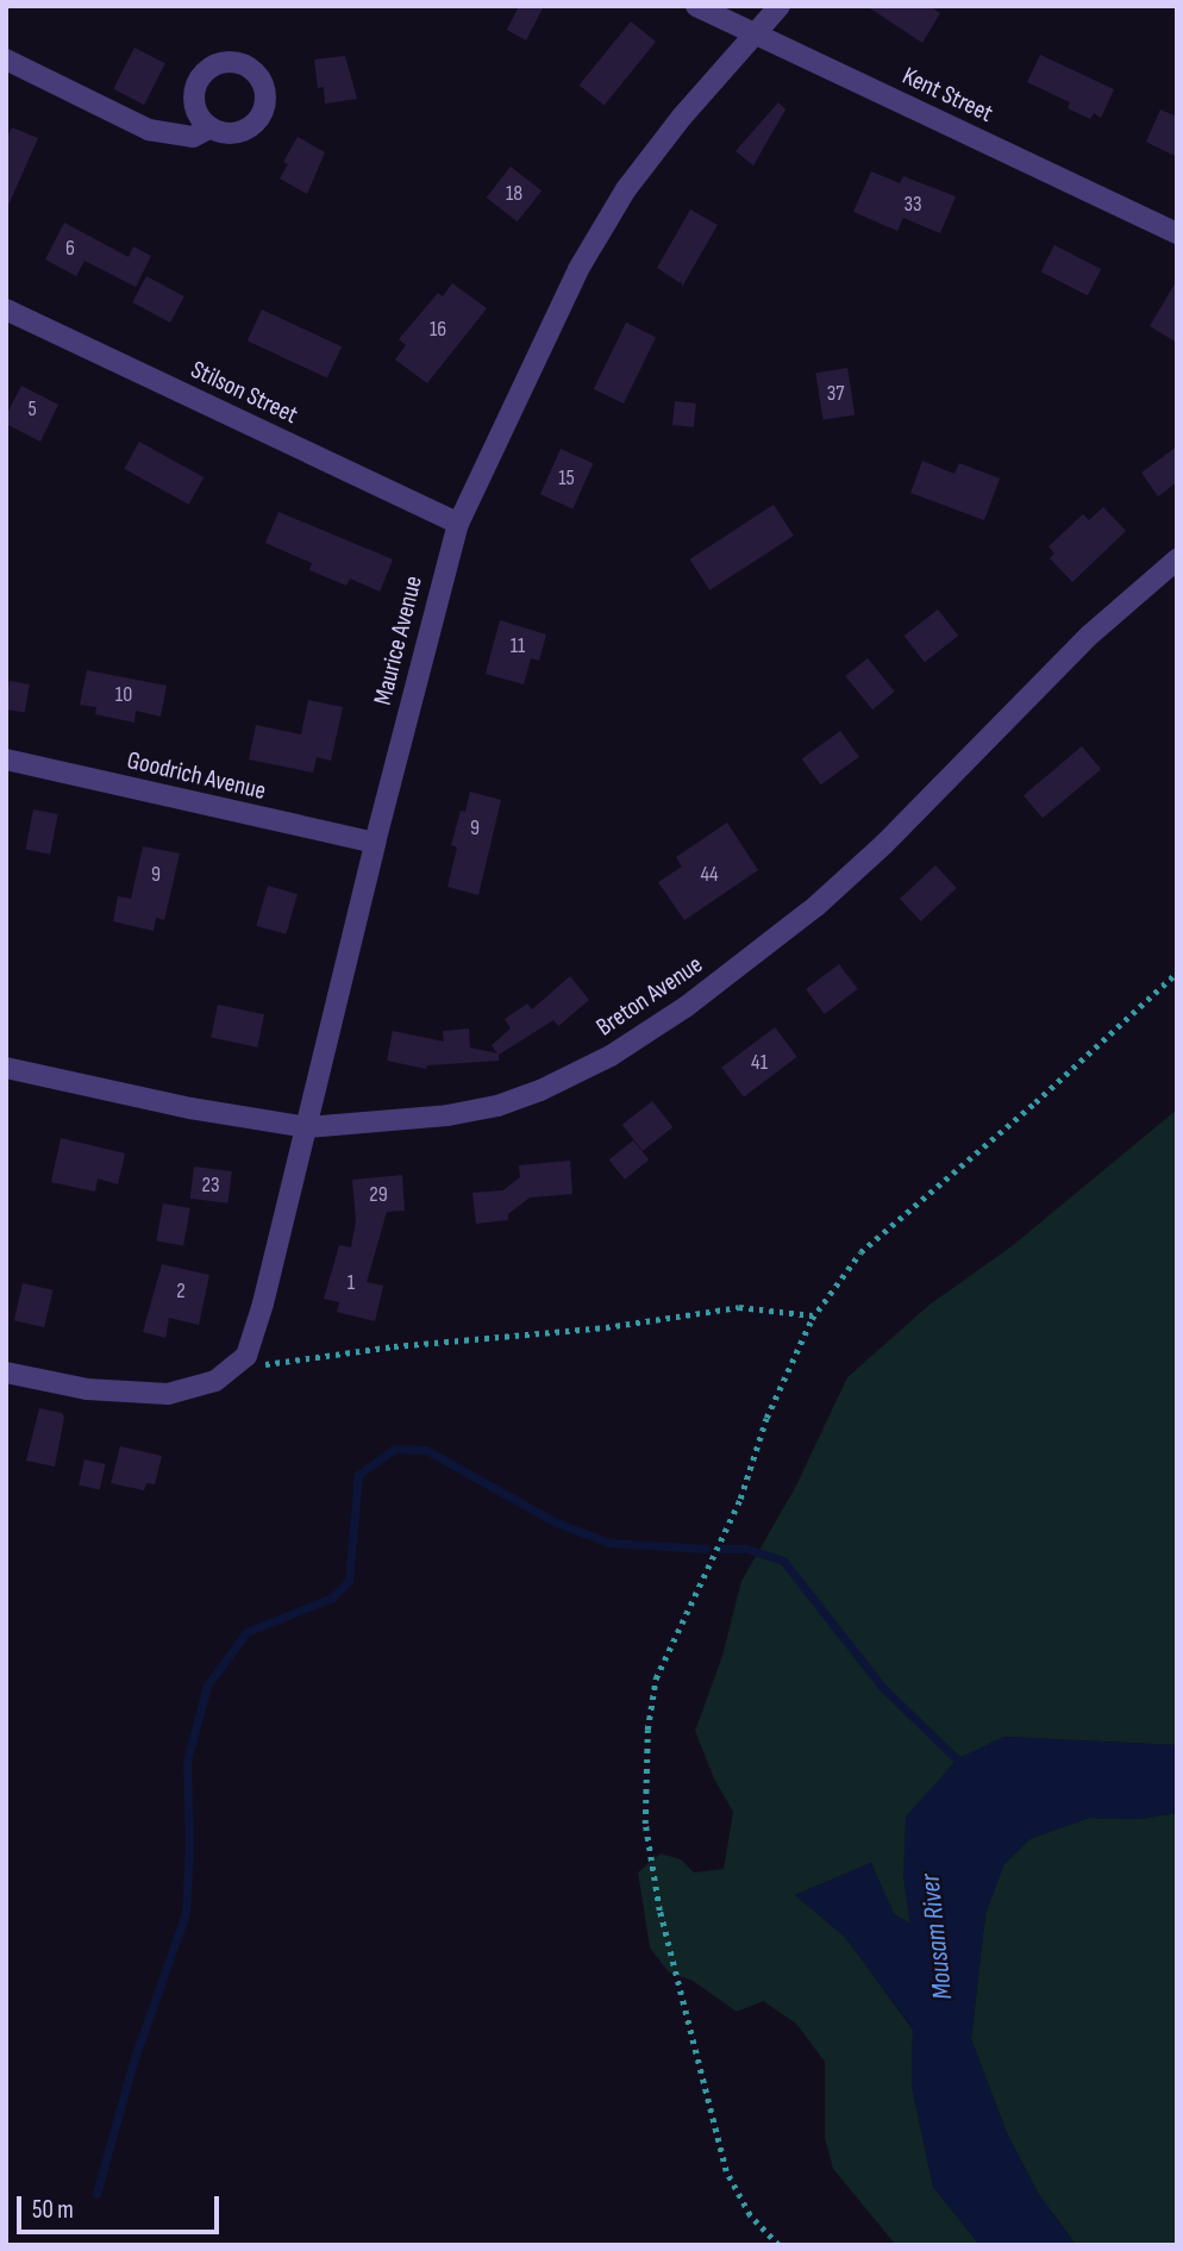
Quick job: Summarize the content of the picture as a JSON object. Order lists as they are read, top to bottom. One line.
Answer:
{"streets":{"street":["Kent Street","Stilson Street","Maurice Avenue","Goodrich Avenue","Breton Avenue"]},"crossings":[["Kent Street","Maurice Avenue"],["Stilson Street","Maurice Avenue"],["Maurice Avenue","Goodrich Avenue"],["Maurice Avenue","Breton Avenue"]],"water":["Mousam River"],"house_numbers":["18","33","6","16","37","5","15","11","10","9","9","44","41","23","29","1","2"],"scale_bar":"50 m"}
